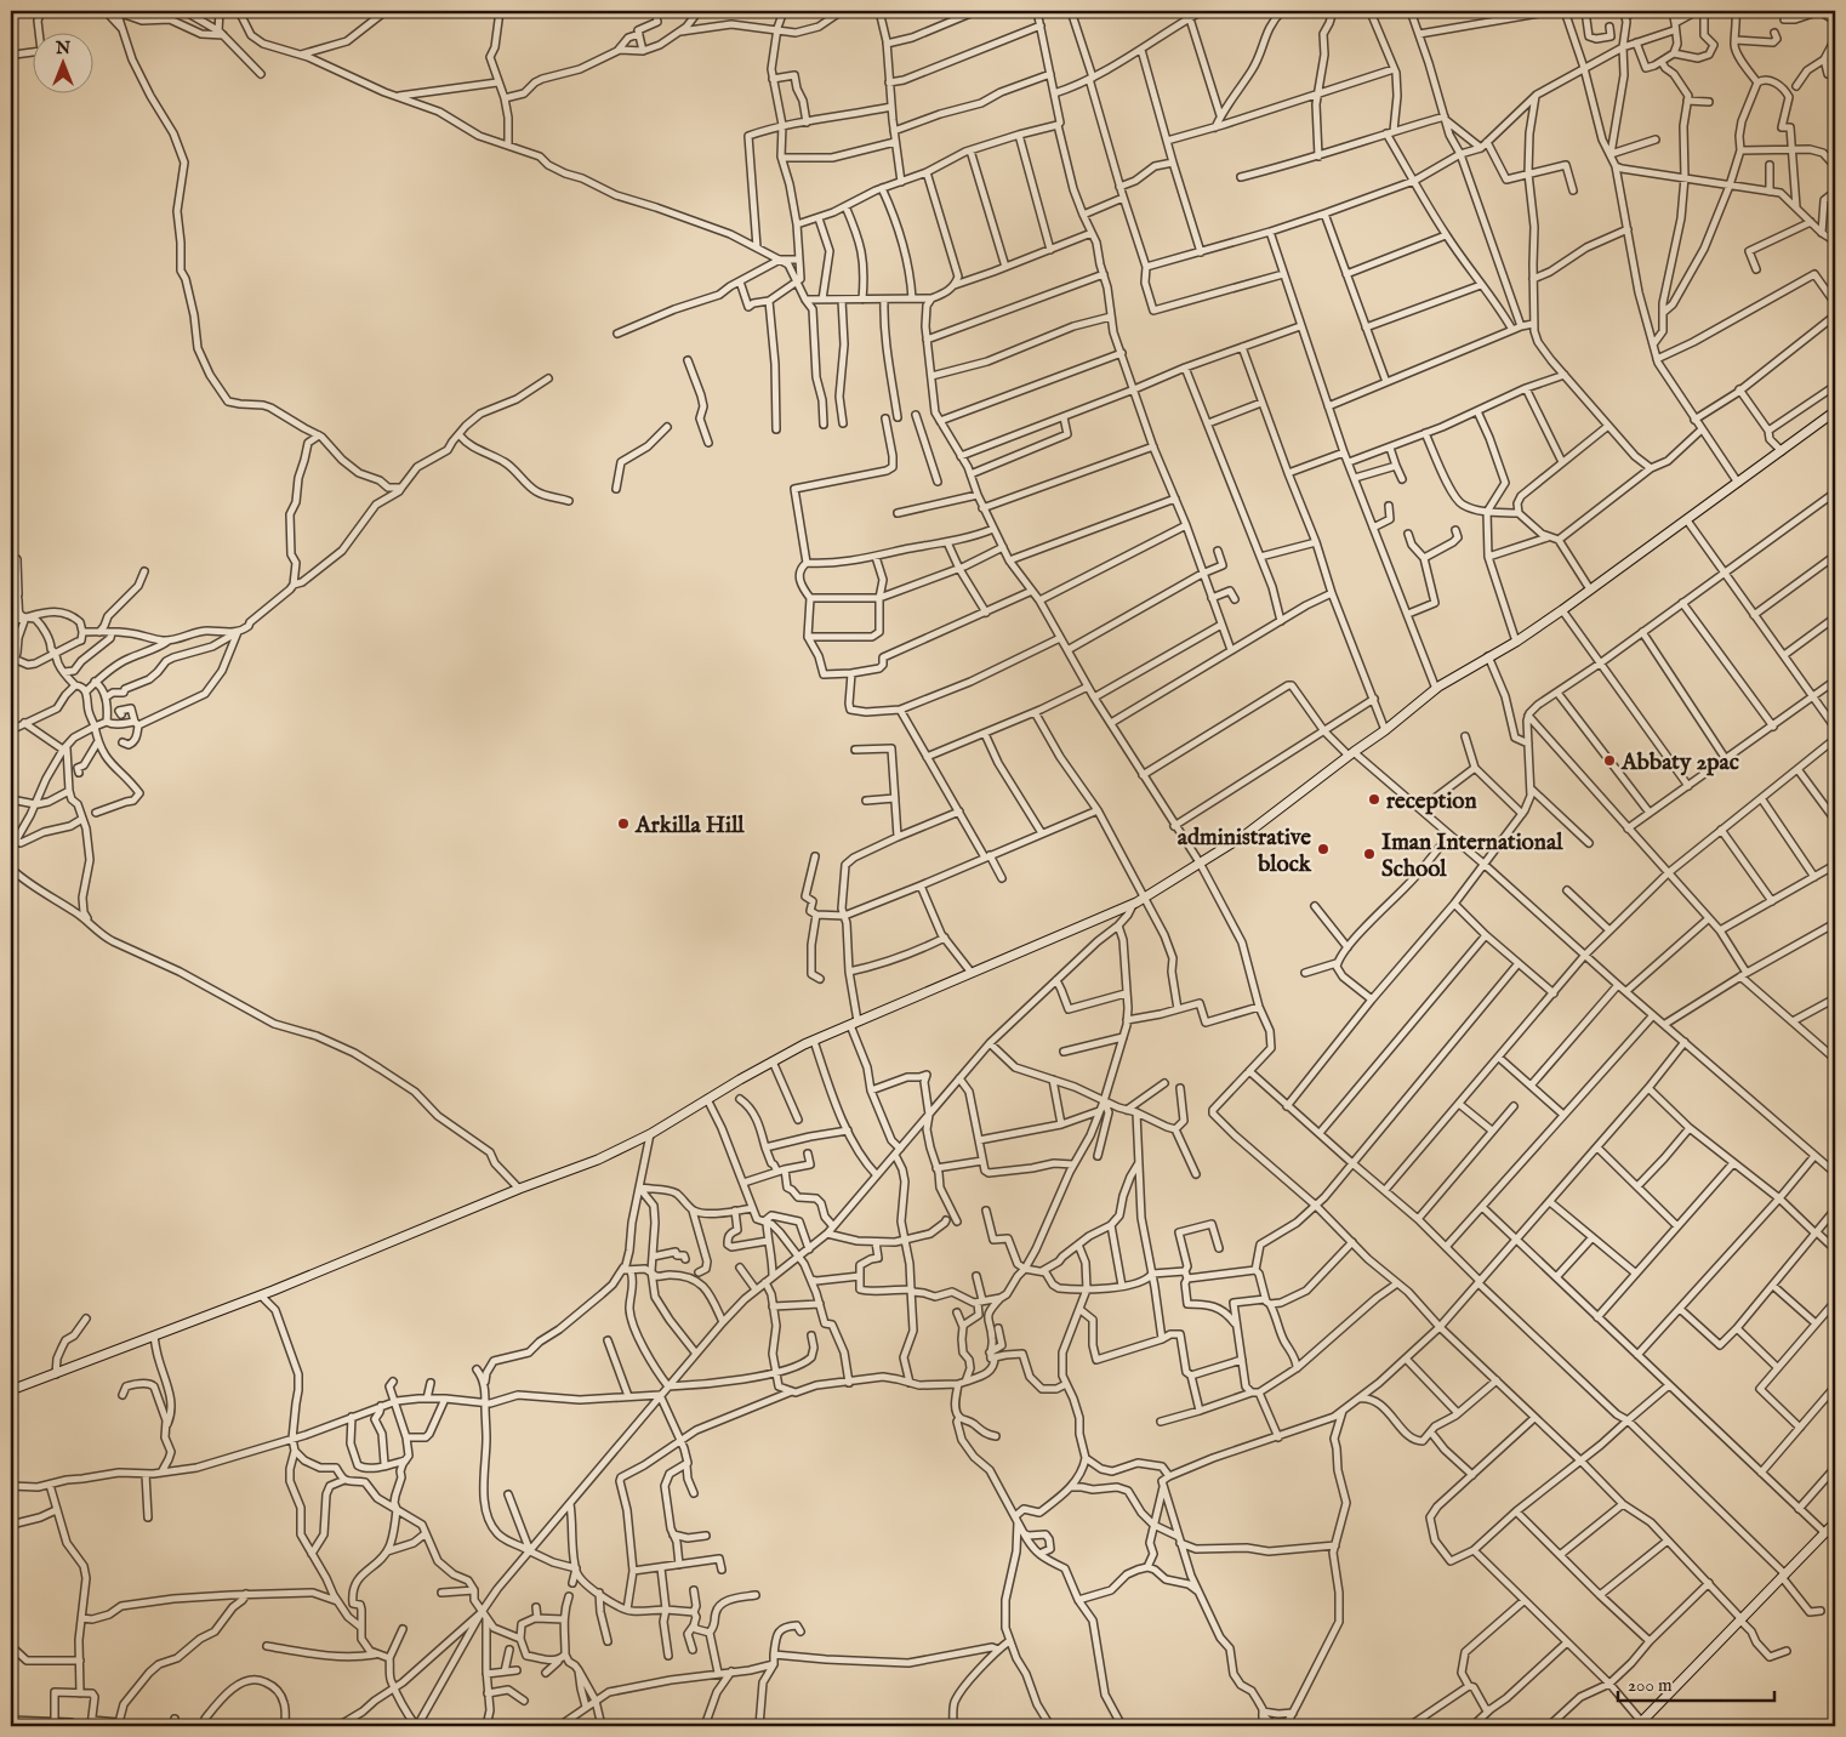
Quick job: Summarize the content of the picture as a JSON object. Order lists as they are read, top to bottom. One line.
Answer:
{"places":["Abbaty 2pac","reception","Arkilla Hill","administrative block","Iman International School"],"scale_bar":"200 m","north":"top"}
